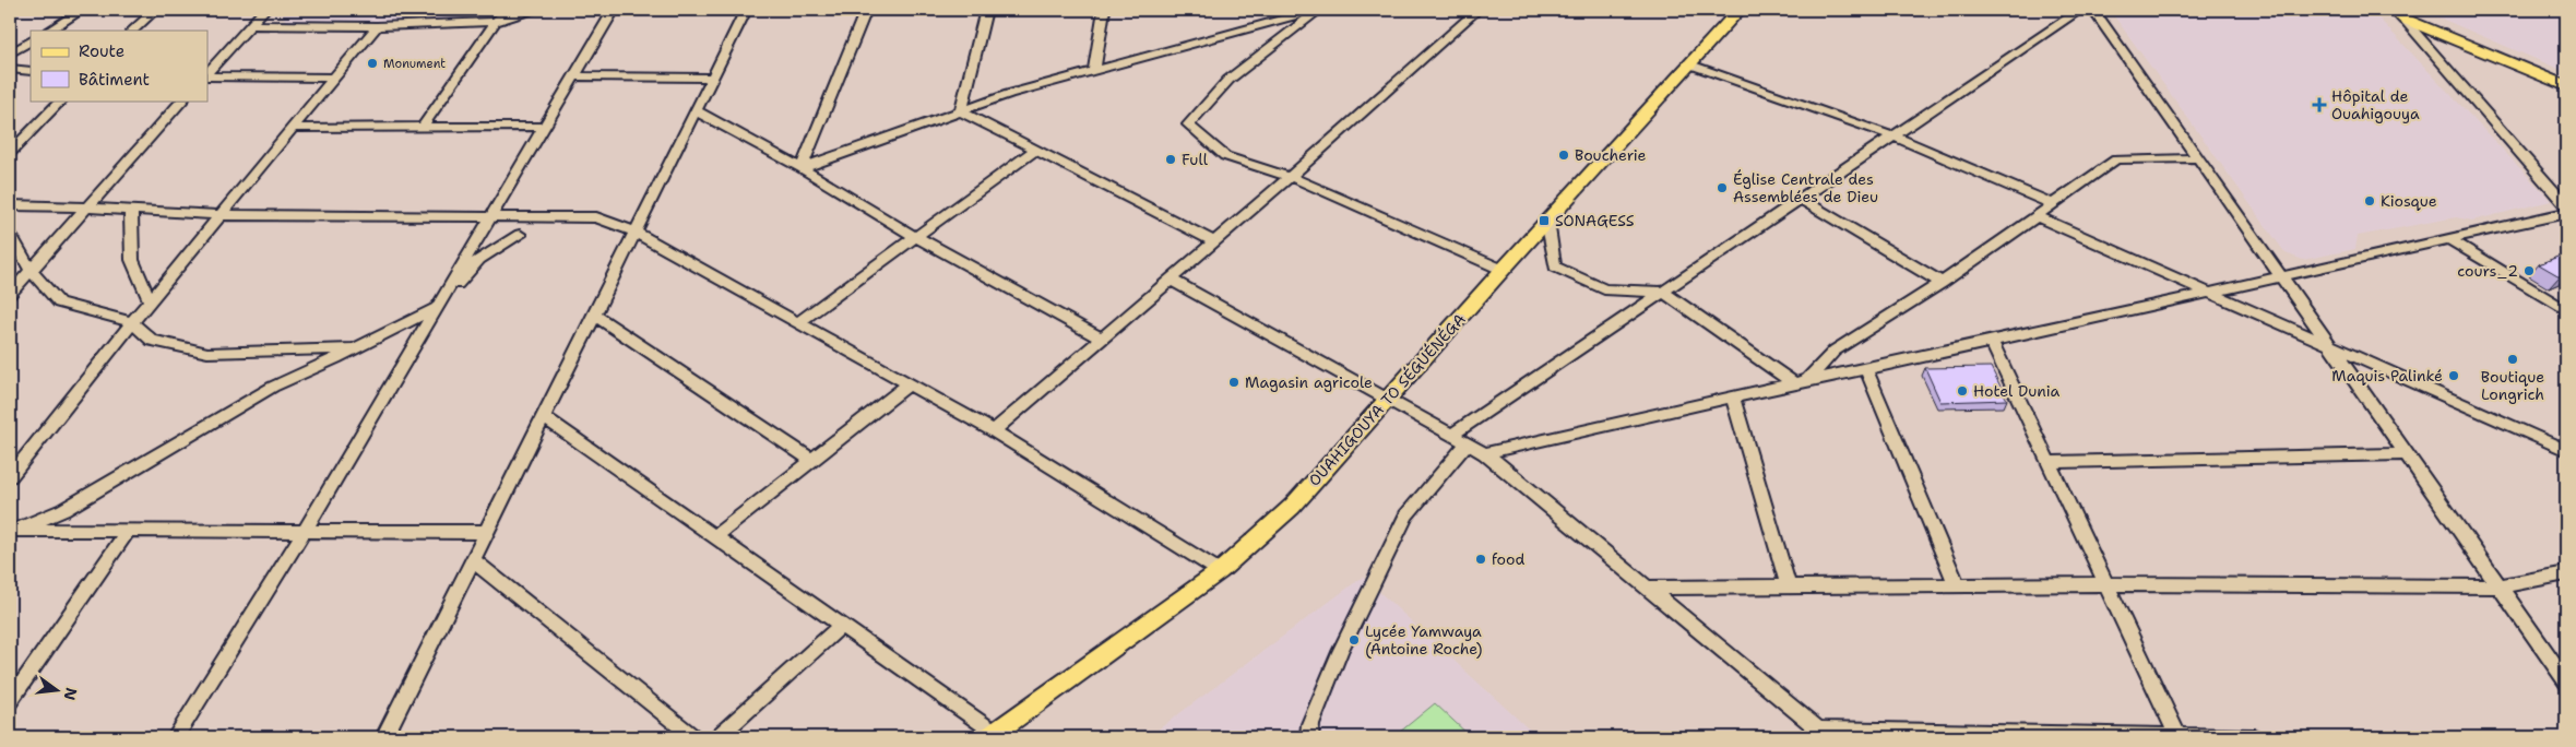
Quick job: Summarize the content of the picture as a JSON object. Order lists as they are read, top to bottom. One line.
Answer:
{"streets":{"main road":["OUAHIGOUYA TO SÉGUÉNÉGA"]},"places":{"other":["Monument","Boucherie","Full","Église Centrale des Assemblées de Dieu","Kiosque","cours_2","Boutique Longrich","Maquis Palinké","Magasin agricole","Hotel Dunia","food","Lycée Yamwaya (Antoine Roche)"],"health":["Hôpital de Ouahigouya"],"transit":["SONAGESS"]},"legend":["Route","Bâtiment"],"north":"right"}
